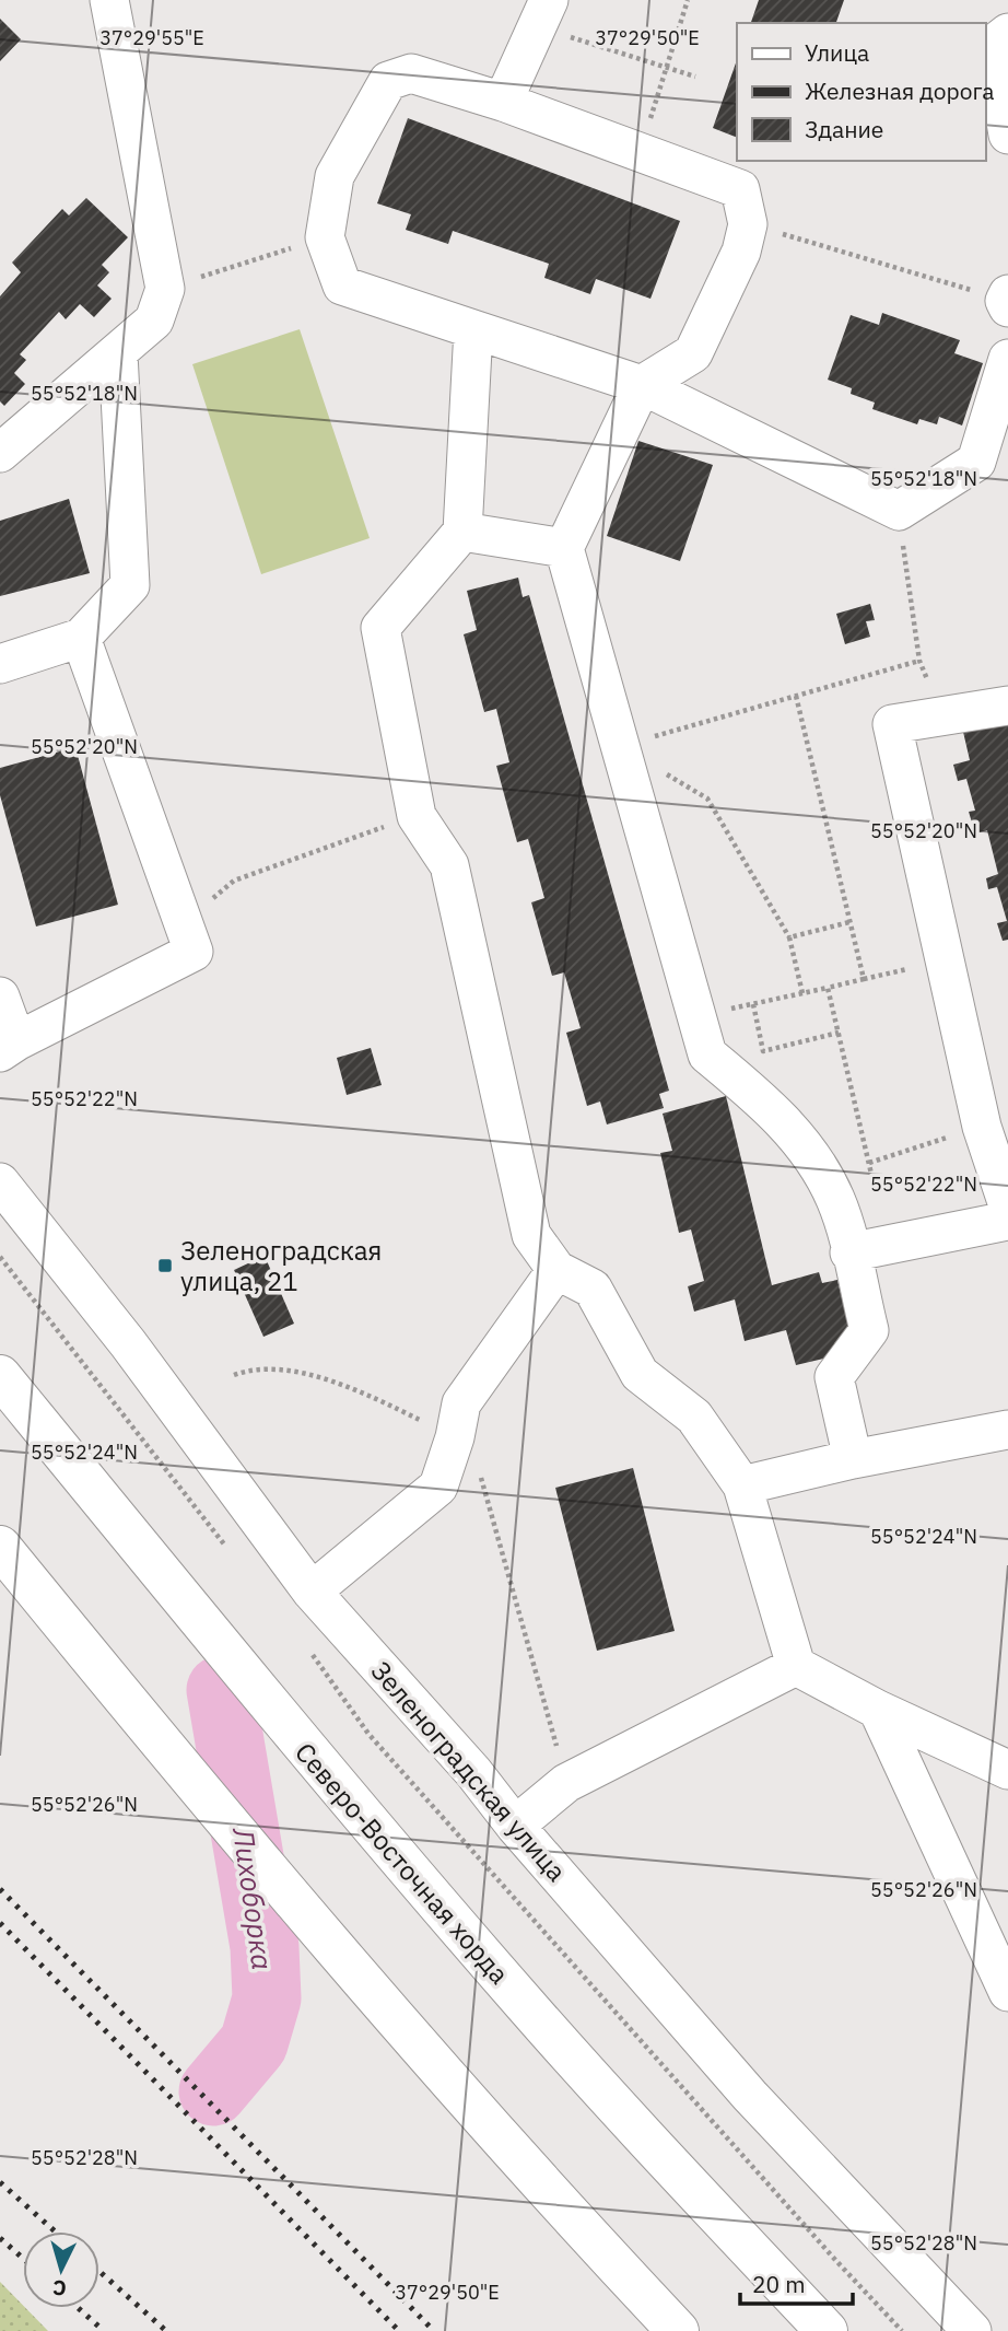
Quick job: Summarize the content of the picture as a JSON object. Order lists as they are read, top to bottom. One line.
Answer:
{"streets":{"main road":["Северо-Восточная хорда"],"street":["Зеленоградская улица"]},"water":["Лихоборка"],"places":{"transit":["Зеленоградская улица, 21"]},"legend":["Улица","Железная дорога","Здание"],"scale_bar":"20 m","north":"bottom","coordinates":["37°29'55\"E","37°29'50\"E","55°52'18\"N","55°52'20\"N","55°52'22\"N","55°52'24\"N","55°52'26\"N","55°52'28\"N"]}
